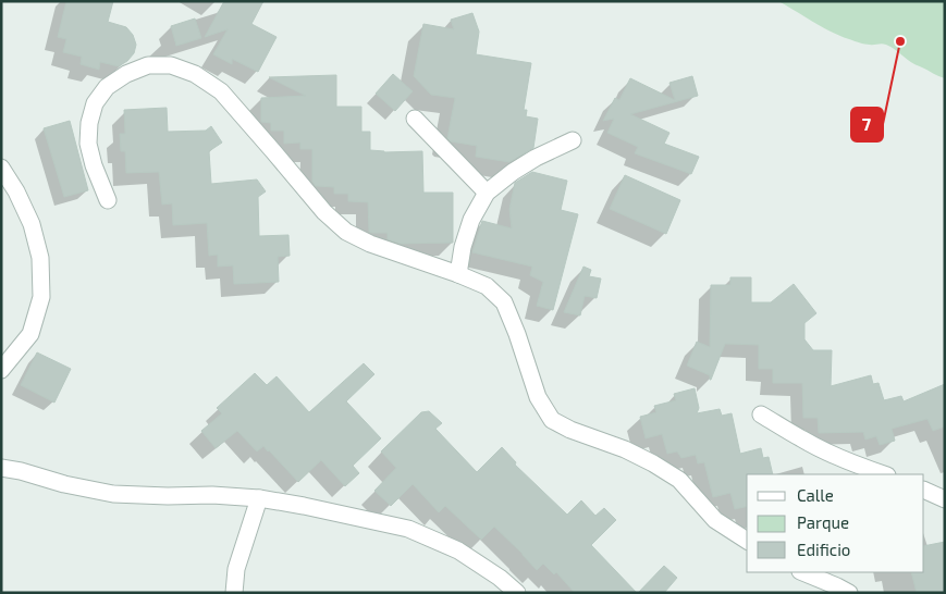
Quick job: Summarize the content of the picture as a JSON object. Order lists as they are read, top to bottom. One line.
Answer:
{"places":["7"],"legend":["Calle","Parque","Edificio"]}
